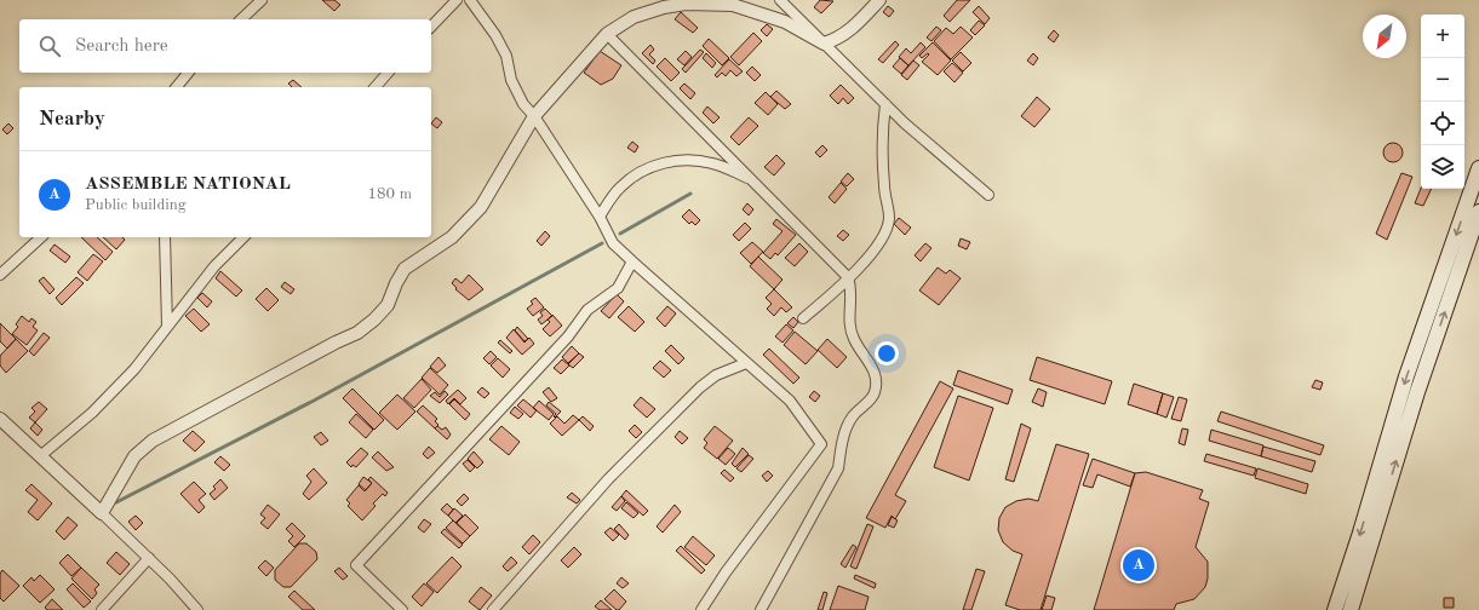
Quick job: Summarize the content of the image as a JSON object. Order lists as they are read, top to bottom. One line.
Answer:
{"north":"bottom left","page":{"map_buttons":["+","−"],"search":"Search here","heading":"Nearby","list":[{"mark":"A","name":"ASSEMBLE NATIONAL","note":"Public building","value":"180 m"}],"pins":"A"}}
